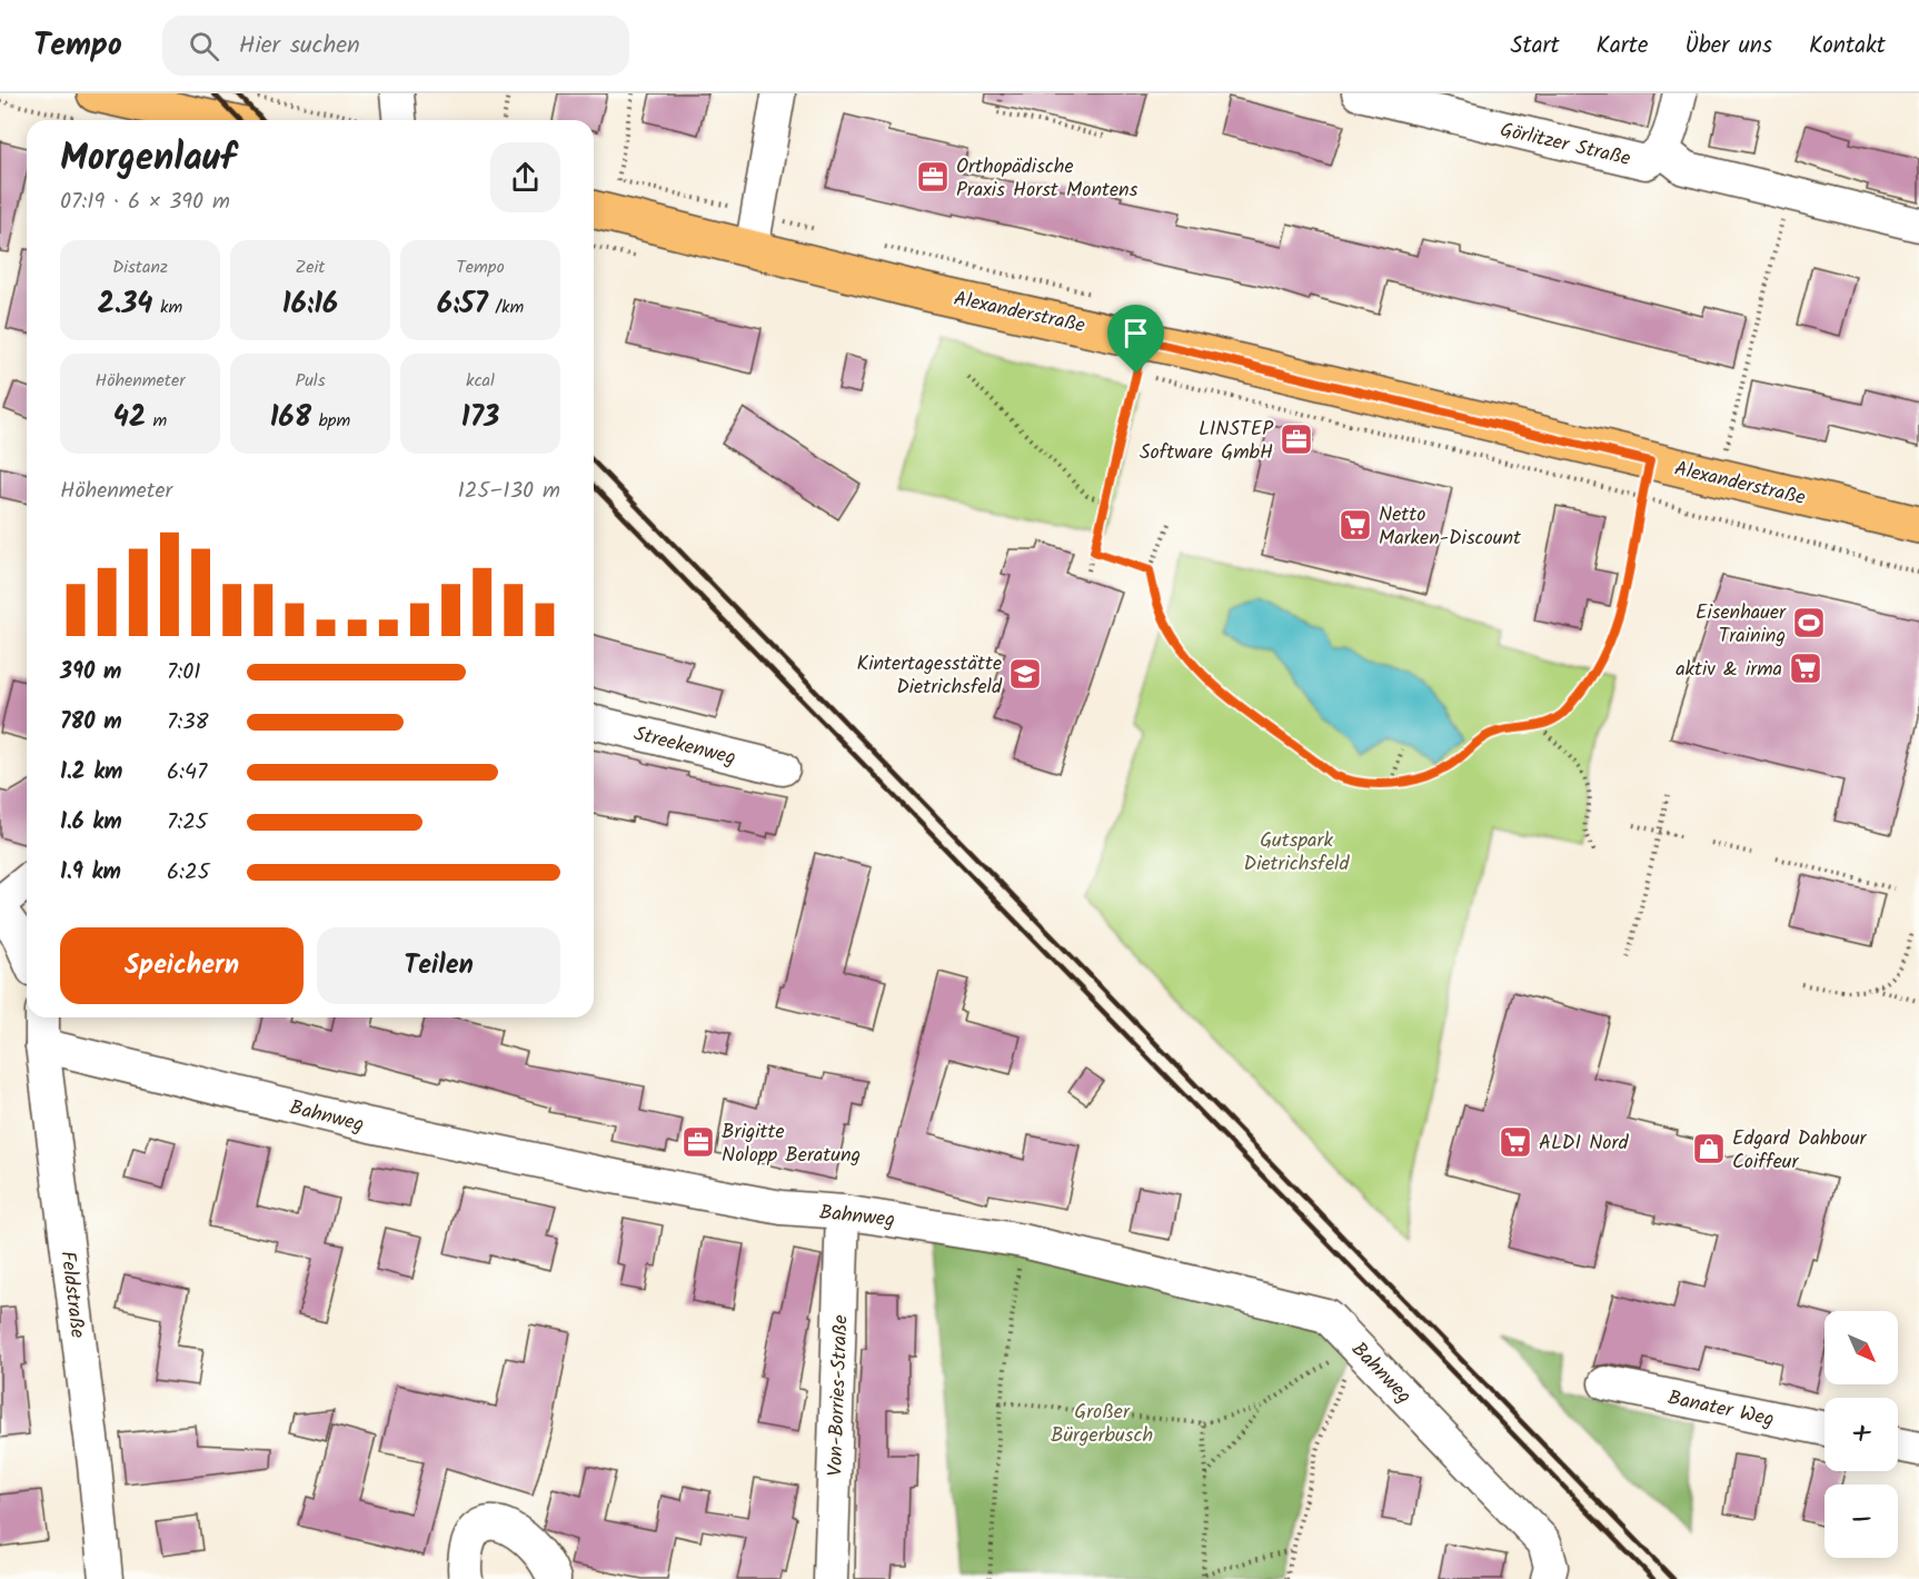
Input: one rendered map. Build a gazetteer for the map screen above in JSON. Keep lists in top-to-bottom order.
{
  "streets": {
    "main road": ["Alexanderstraße"],
    "street": [
      "Görlitzer Straße",
      "Streekenweg",
      "Bahnweg",
      "Feldstraße",
      "Von-Borries-Straße",
      "Banater Weg"
    ]
  },
  "crossings": [
    ["Bahnweg", "Feldstraße"],
    ["Bahnweg", "Von-Borries-Straße"]
  ],
  "parks": ["Gutspark Dietrichsfeld", "Großer Bürgerbusch"],
  "places": {
    "office": ["Orthopädische Praxis Horst Montens", "LINSTEP Software GmbH", "Brigitte Nolopp Beratung"],
    "supermarket": ["Netto Marken-Discount", "aktiv & irma", "ALDI Nord"],
    "sports": ["Eisenhauer Training"],
    "school or university": ["Kintertagesstätte Dietrichsfeld"],
    "shop": ["Edgard Dahbour Coiffeur"]
  },
  "north": "bottom right",
  "page": {
    "header": "Tempo",
    "search": "Hier suchen",
    "nav": [
      "Start",
      "Karte",
      "Über uns",
      "Kontakt"
    ],
    "heading": ["Morgenlauf", "07:19 · 6 × 390 m"],
    "stats": [
      ["Distanz", "2.34 km"],
      ["Zeit", "16:16"],
      ["Tempo", "6:57 /km"],
      ["Höhenmeter", "42 m"],
      ["Puls", "168 bpm"],
      ["kcal", "173"]
    ],
    "chart": ["Höhenmeter", "125–130 m"],
    "list": [
      {
        "name": "390 m",
        "note": "7:01"
      },
      {
        "name": "780 m",
        "note": "7:38"
      },
      {
        "name": "1.2 km",
        "note": "6:47"
      },
      {
        "name": "1.6 km",
        "note": "7:25"
      },
      {
        "name": "1.9 km",
        "note": "6:25"
      }
    ],
    "buttons": ["Speichern", "Teilen"],
    "map_buttons": ["+", "−"]
  }
}
